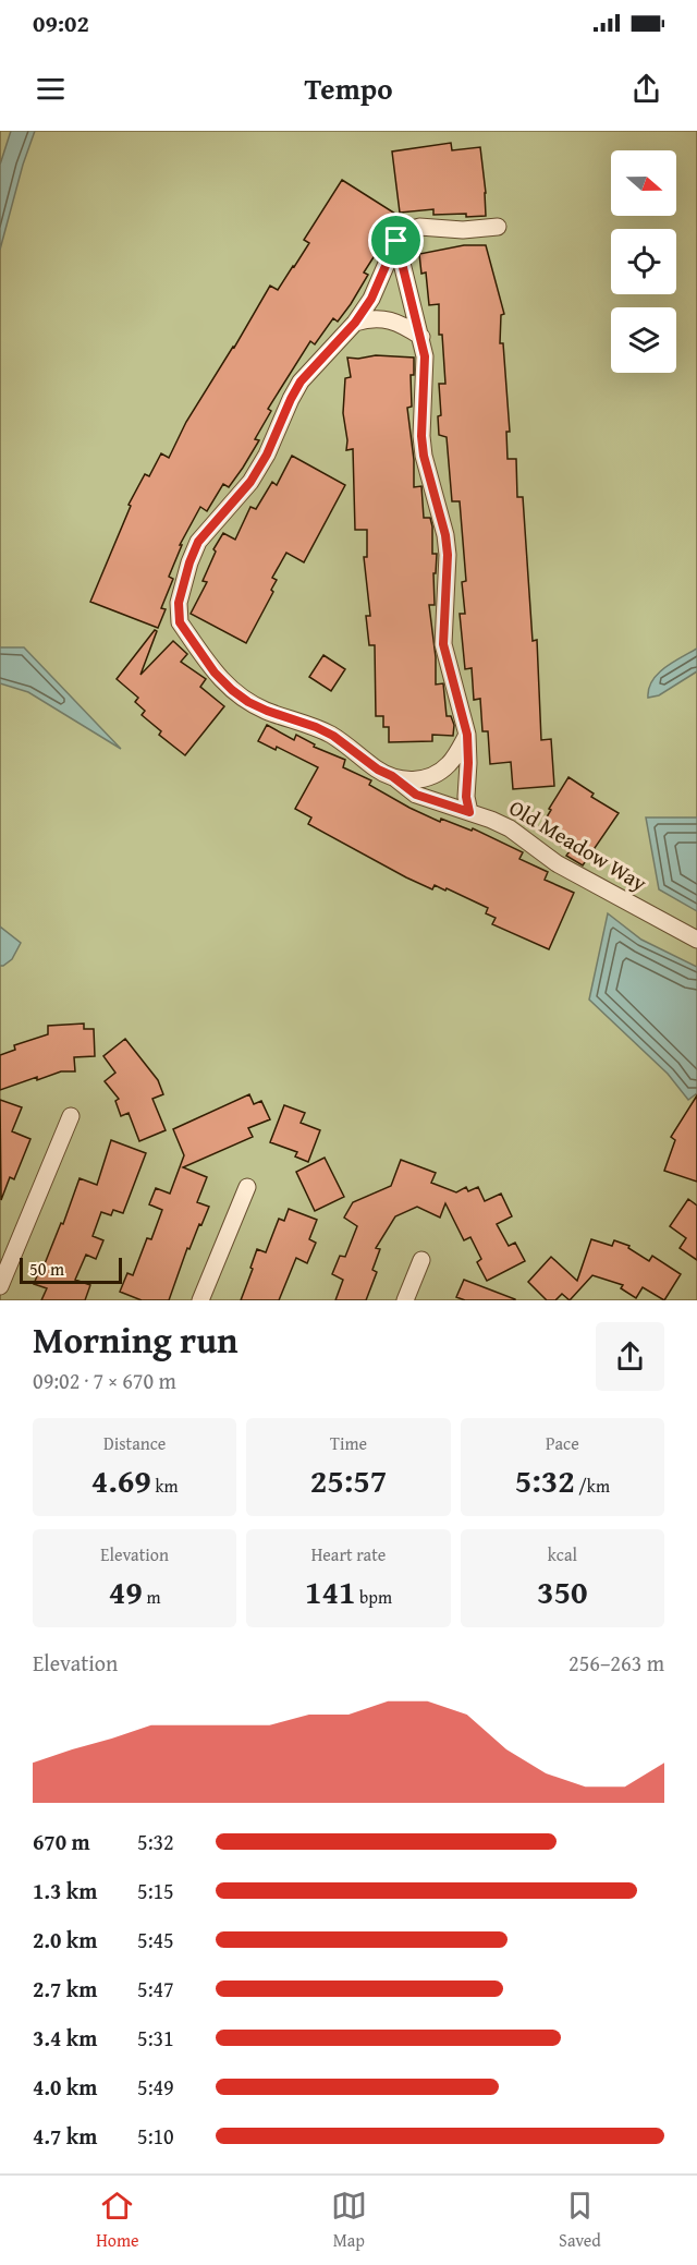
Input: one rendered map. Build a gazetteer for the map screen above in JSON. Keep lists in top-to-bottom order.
{
  "streets": {
    "street": ["Old Meadow Way"]
  },
  "scale_bar": "50 m",
  "north": "right",
  "page": {
    "status": "09:02",
    "header": "Tempo",
    "scale": "50 m",
    "heading": ["Morning run", "09:02 · 7 × 670 m"],
    "stats": [
      ["Distance", "4.69 km"],
      ["Time", "25:57"],
      ["Pace", "5:32 /km"],
      ["Elevation", "49 m"],
      ["Heart rate", "141 bpm"],
      ["kcal", "350"]
    ],
    "chart": ["Elevation", "256–263 m"],
    "list": [
      {
        "name": "670 m",
        "note": "5:32"
      },
      {
        "name": "1.3 km",
        "note": "5:15"
      },
      {
        "name": "2.0 km",
        "note": "5:45"
      },
      {
        "name": "2.7 km",
        "note": "5:47"
      },
      {
        "name": "3.4 km",
        "note": "5:31"
      },
      {
        "name": "4.0 km",
        "note": "5:49"
      },
      {
        "name": "4.7 km",
        "note": "5:10"
      }
    ],
    "tabs": ["Home", "Map", "Saved"]
  }
}
